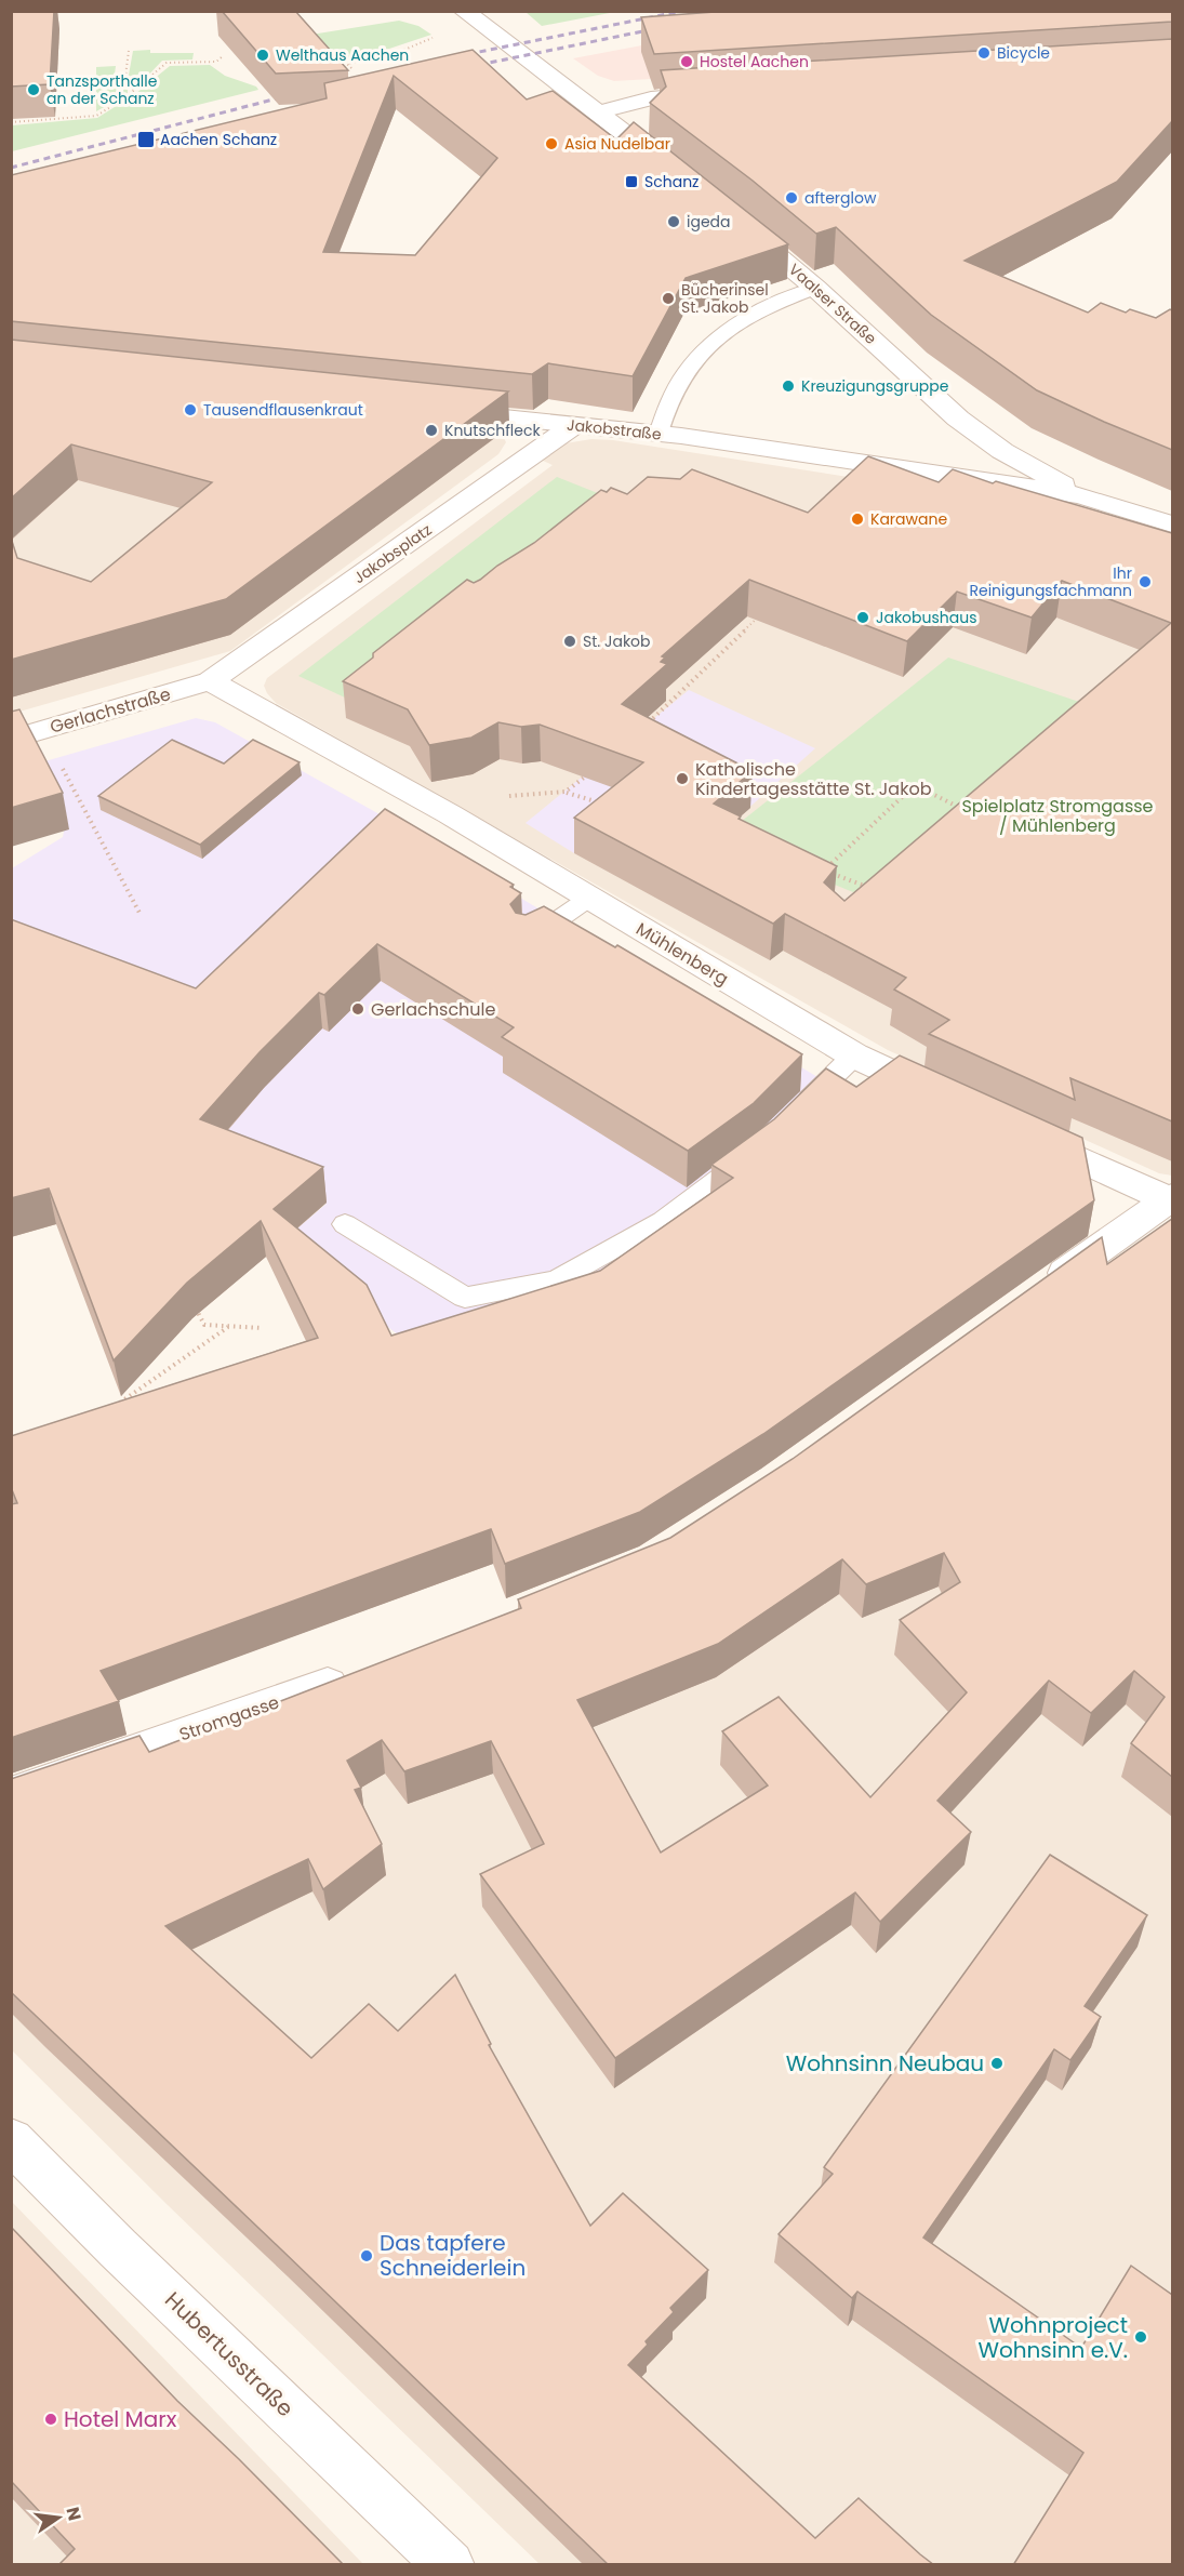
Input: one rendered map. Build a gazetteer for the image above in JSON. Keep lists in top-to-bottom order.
{
  "streets": {
    "street": [
      "Vaalser Straße",
      "Jakobstraße",
      "Jakobsplatz",
      "Gerlachstraße",
      "Mühlenberg",
      "Stromgasse",
      "Hubertusstraße"
    ]
  },
  "crossings": [
    ["Vaalser Straße", "Jakobstraße"],
    ["Jakobstraße", "Jakobsplatz"],
    ["Jakobsplatz", "Gerlachstraße"],
    ["Jakobsplatz", "Mühlenberg"],
    ["Gerlachstraße", "Mühlenberg"]
  ],
  "parks": ["Spielplatz Stromgasse / Mühlenberg"],
  "places": {
    "other": [
      "Bicycle",
      "Welthaus Aachen",
      "Hostel Aachen",
      "Tanzsporthalle an der Schanz",
      "Asia Nudelbar",
      "afterglow",
      "igeda",
      "Bücherinsel St. Jakob",
      "Kreuzigungsgruppe",
      "Tausendflausenkraut",
      "Knutschfleck",
      "Karawane",
      "Ihr Reinigungsfachmann",
      "Jakobushaus",
      "St. Jakob",
      "Katholische Kindertagesstätte St. Jakob",
      "Gerlachschule",
      "Wohnsinn Neubau",
      "Das tapfere Schneiderlein",
      "Wohnproject Wohnsinn e.V.",
      "Hotel Marx"
    ],
    "transit": ["Aachen Schanz", "Schanz"]
  },
  "north": "right"
}
